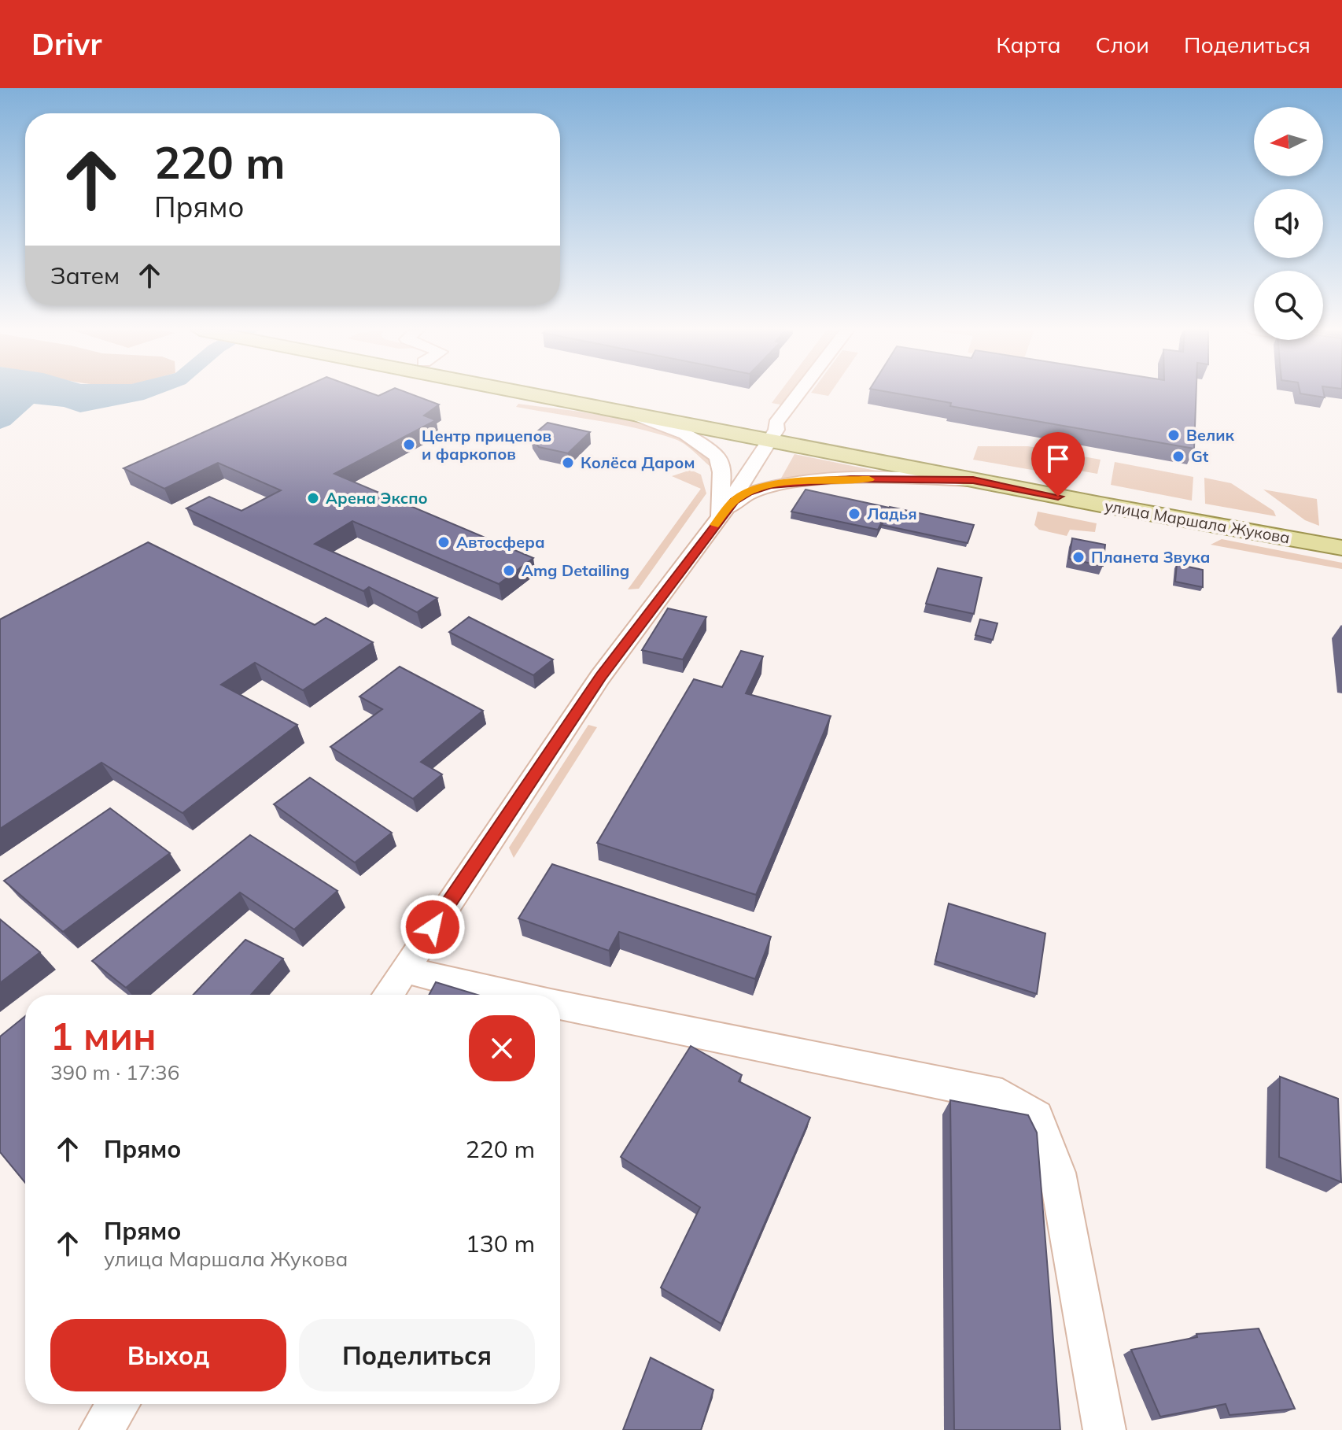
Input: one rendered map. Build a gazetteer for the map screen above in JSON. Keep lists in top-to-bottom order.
{
  "streets": {
    "main road": ["улица Маршала Жукова"]
  },
  "places": [
    "Велик",
    "Центр прицепов и фаркопов",
    "Gt",
    "Колёса Даром",
    "Арена Экспо",
    "Ладья",
    "Автосфера",
    "Планета Звука",
    "Amg Detailing"
  ],
  "north": "left",
  "page": {
    "header": "Drivr",
    "nav": ["Карта", "Слои", "Поделиться"],
    "turn": ["220 m", "Прямо"],
    "then": "Затем",
    "heading": ["1 мин", "390 m · 17:36"],
    "list": [
      {
        "name": "Прямо",
        "value": "220 m"
      },
      {
        "name": "Прямо",
        "note": "улица Маршала Жукова",
        "value": "130 m"
      }
    ],
    "buttons": ["Выход", "Поделиться"]
  }
}
